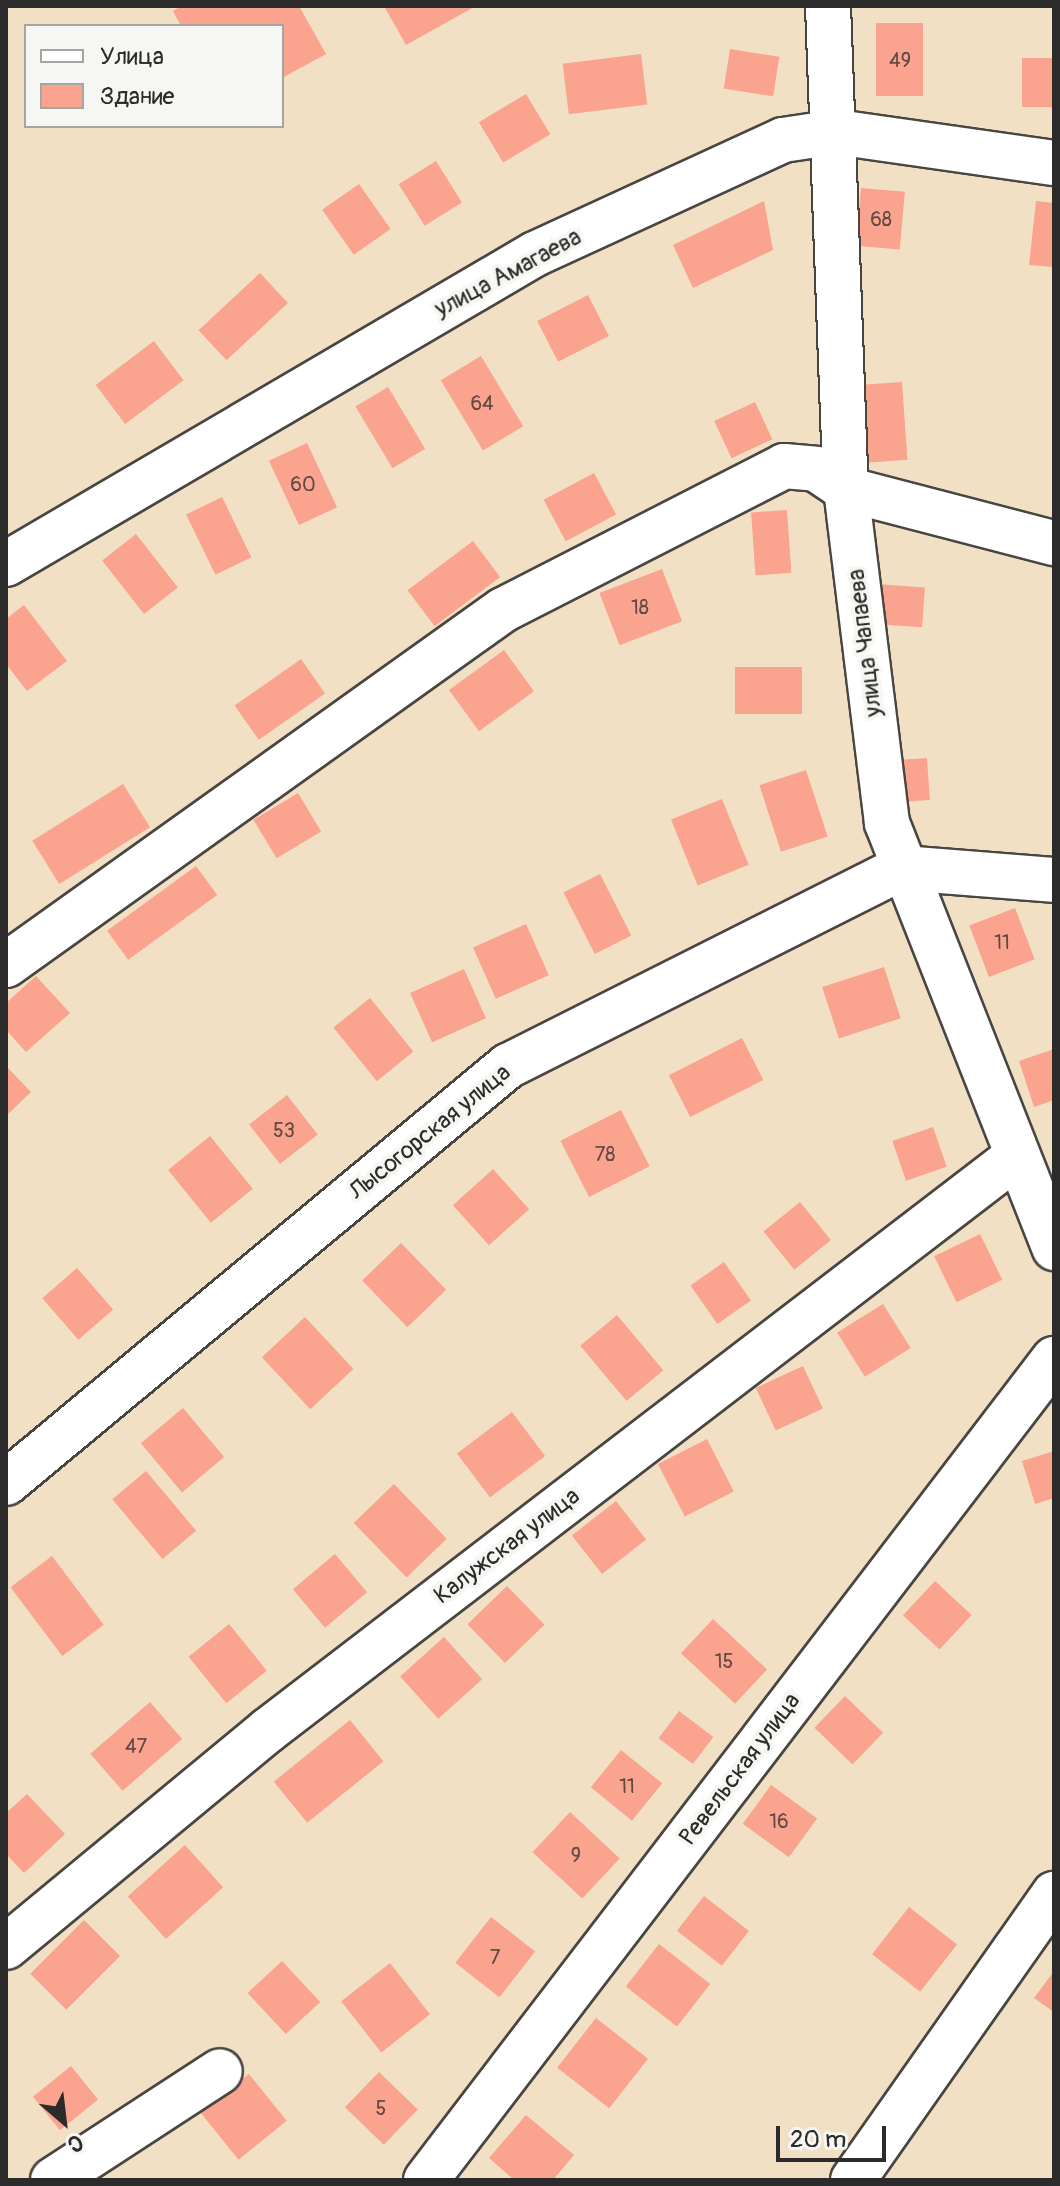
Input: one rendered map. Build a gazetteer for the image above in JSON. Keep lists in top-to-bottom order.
{
  "streets": {
    "street": [
      "улица Амагаева",
      "улица Чапаева",
      "Лысогорская улица",
      "Калужская улица",
      "Ревельская улица"
    ]
  },
  "crossings": [
    ["улица Амагаева", "улица Чапаева"],
    ["улица Чапаева", "Лысогорская улица"],
    ["улица Чапаева", "Калужская улица"]
  ],
  "house_numbers": [
    "49",
    "68",
    "64",
    "60",
    "18",
    "11",
    "53",
    "78",
    "15",
    "47",
    "11",
    "16",
    "9",
    "7",
    "5"
  ],
  "legend": ["Улица", "Здание"],
  "scale_bar": "20 m",
  "north": "bottom right"
}
